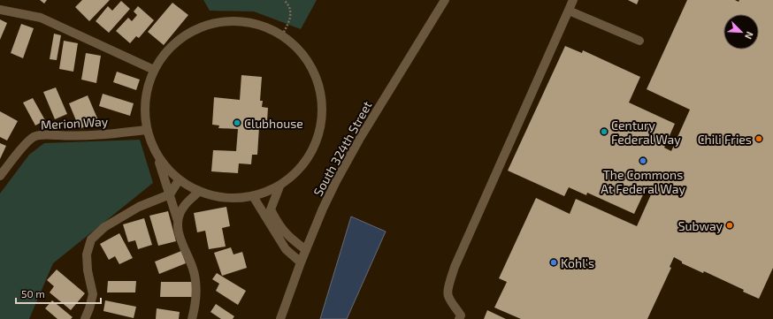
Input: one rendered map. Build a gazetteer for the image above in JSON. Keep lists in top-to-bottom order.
{
  "streets": {
    "street": ["Merion Way", "South 324th Street"]
  },
  "places": [
    "Clubhouse",
    "Century Federal Way",
    "Chili Fries",
    "The Commons At Federal Way",
    "Subway",
    "Kohl's"
  ],
  "scale_bar": "50 m",
  "north": "bottom right"
}
